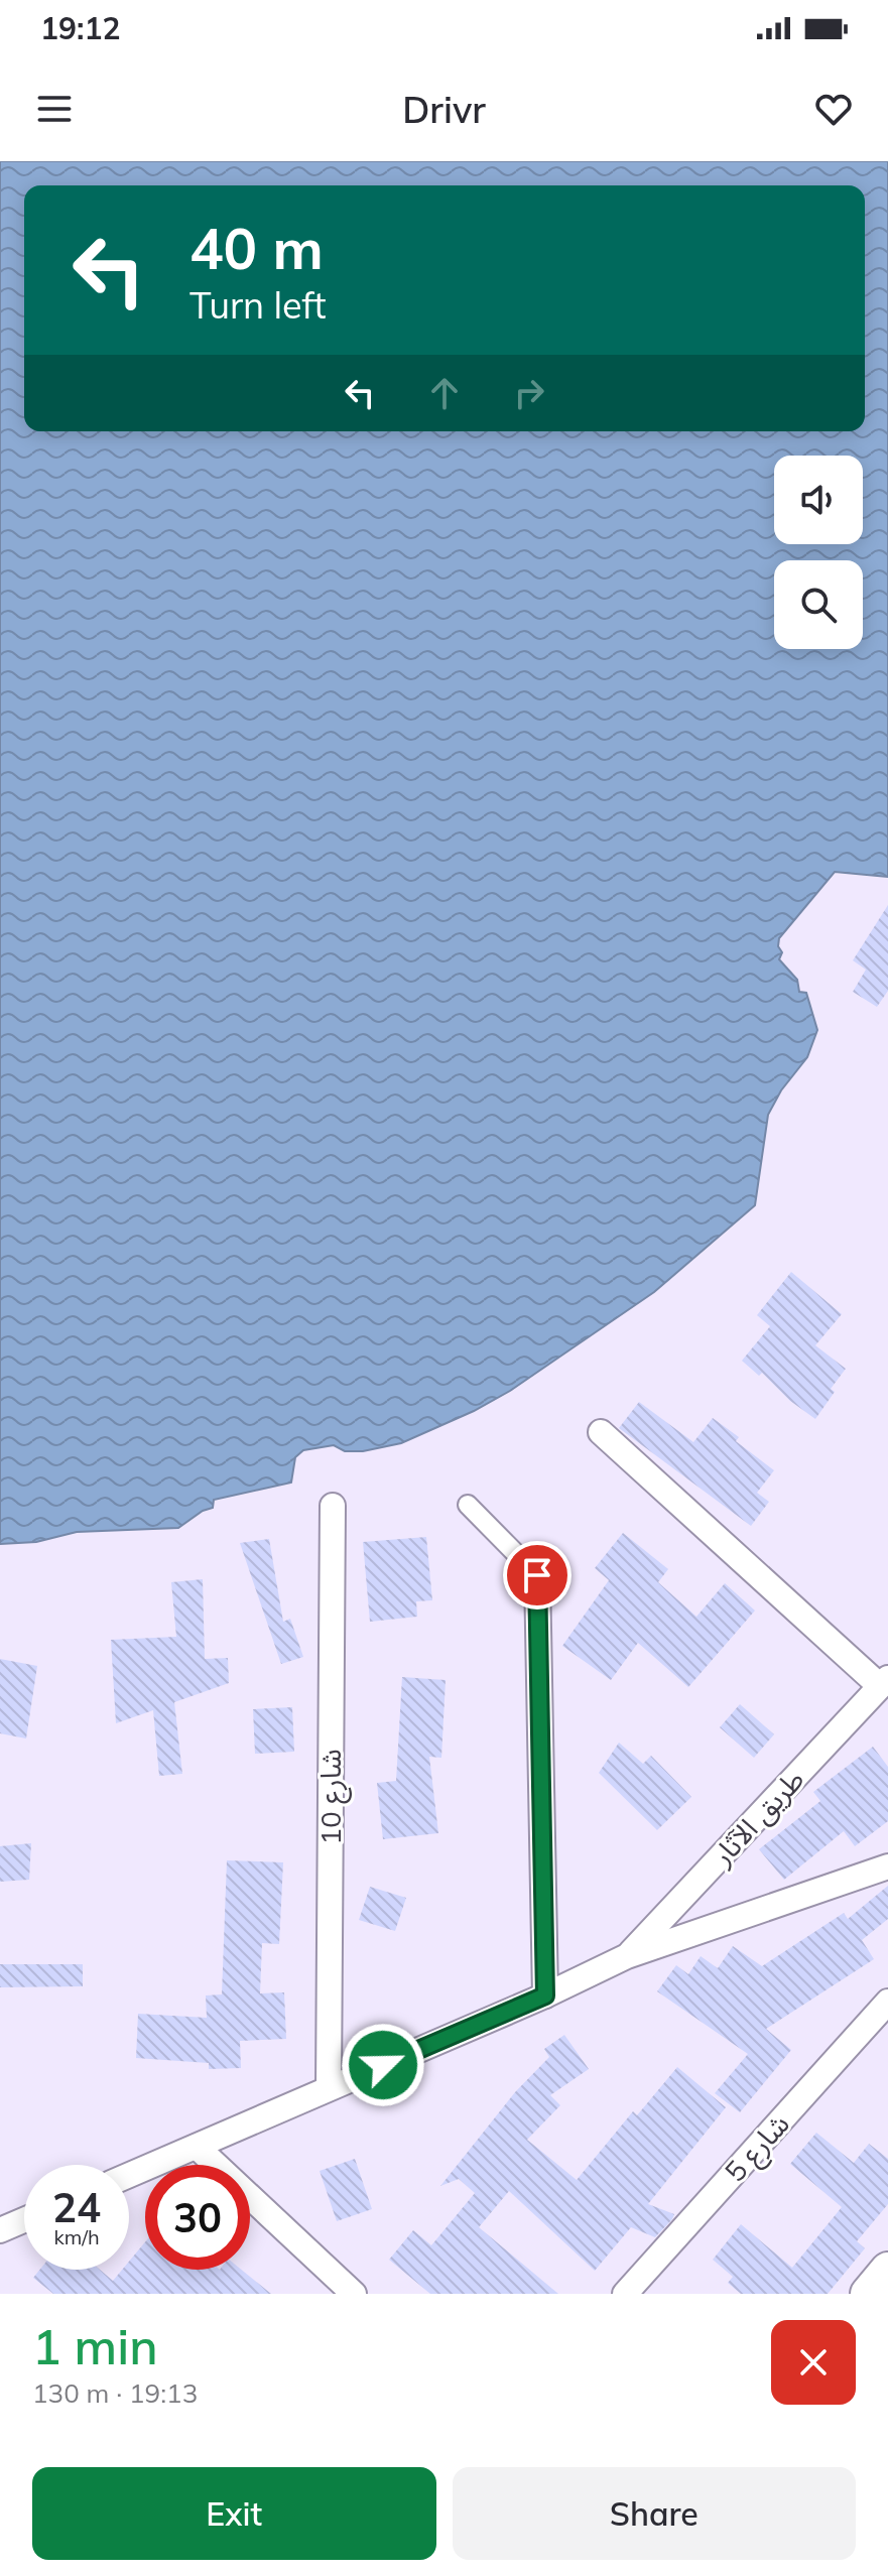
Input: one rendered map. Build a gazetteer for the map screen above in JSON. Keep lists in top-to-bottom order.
{
  "streets": {
    "street": ["شارع 10", "طريق الآثار", "شارع 5"]
  },
  "page": {
    "status": "19:12",
    "header": "Drivr",
    "turn": ["40 m", "Turn left"],
    "speed": "24 km/h",
    "limit": "30",
    "heading": ["1 min", "130 m · 19:13"],
    "buttons": ["Exit", "Share"]
  }
}
